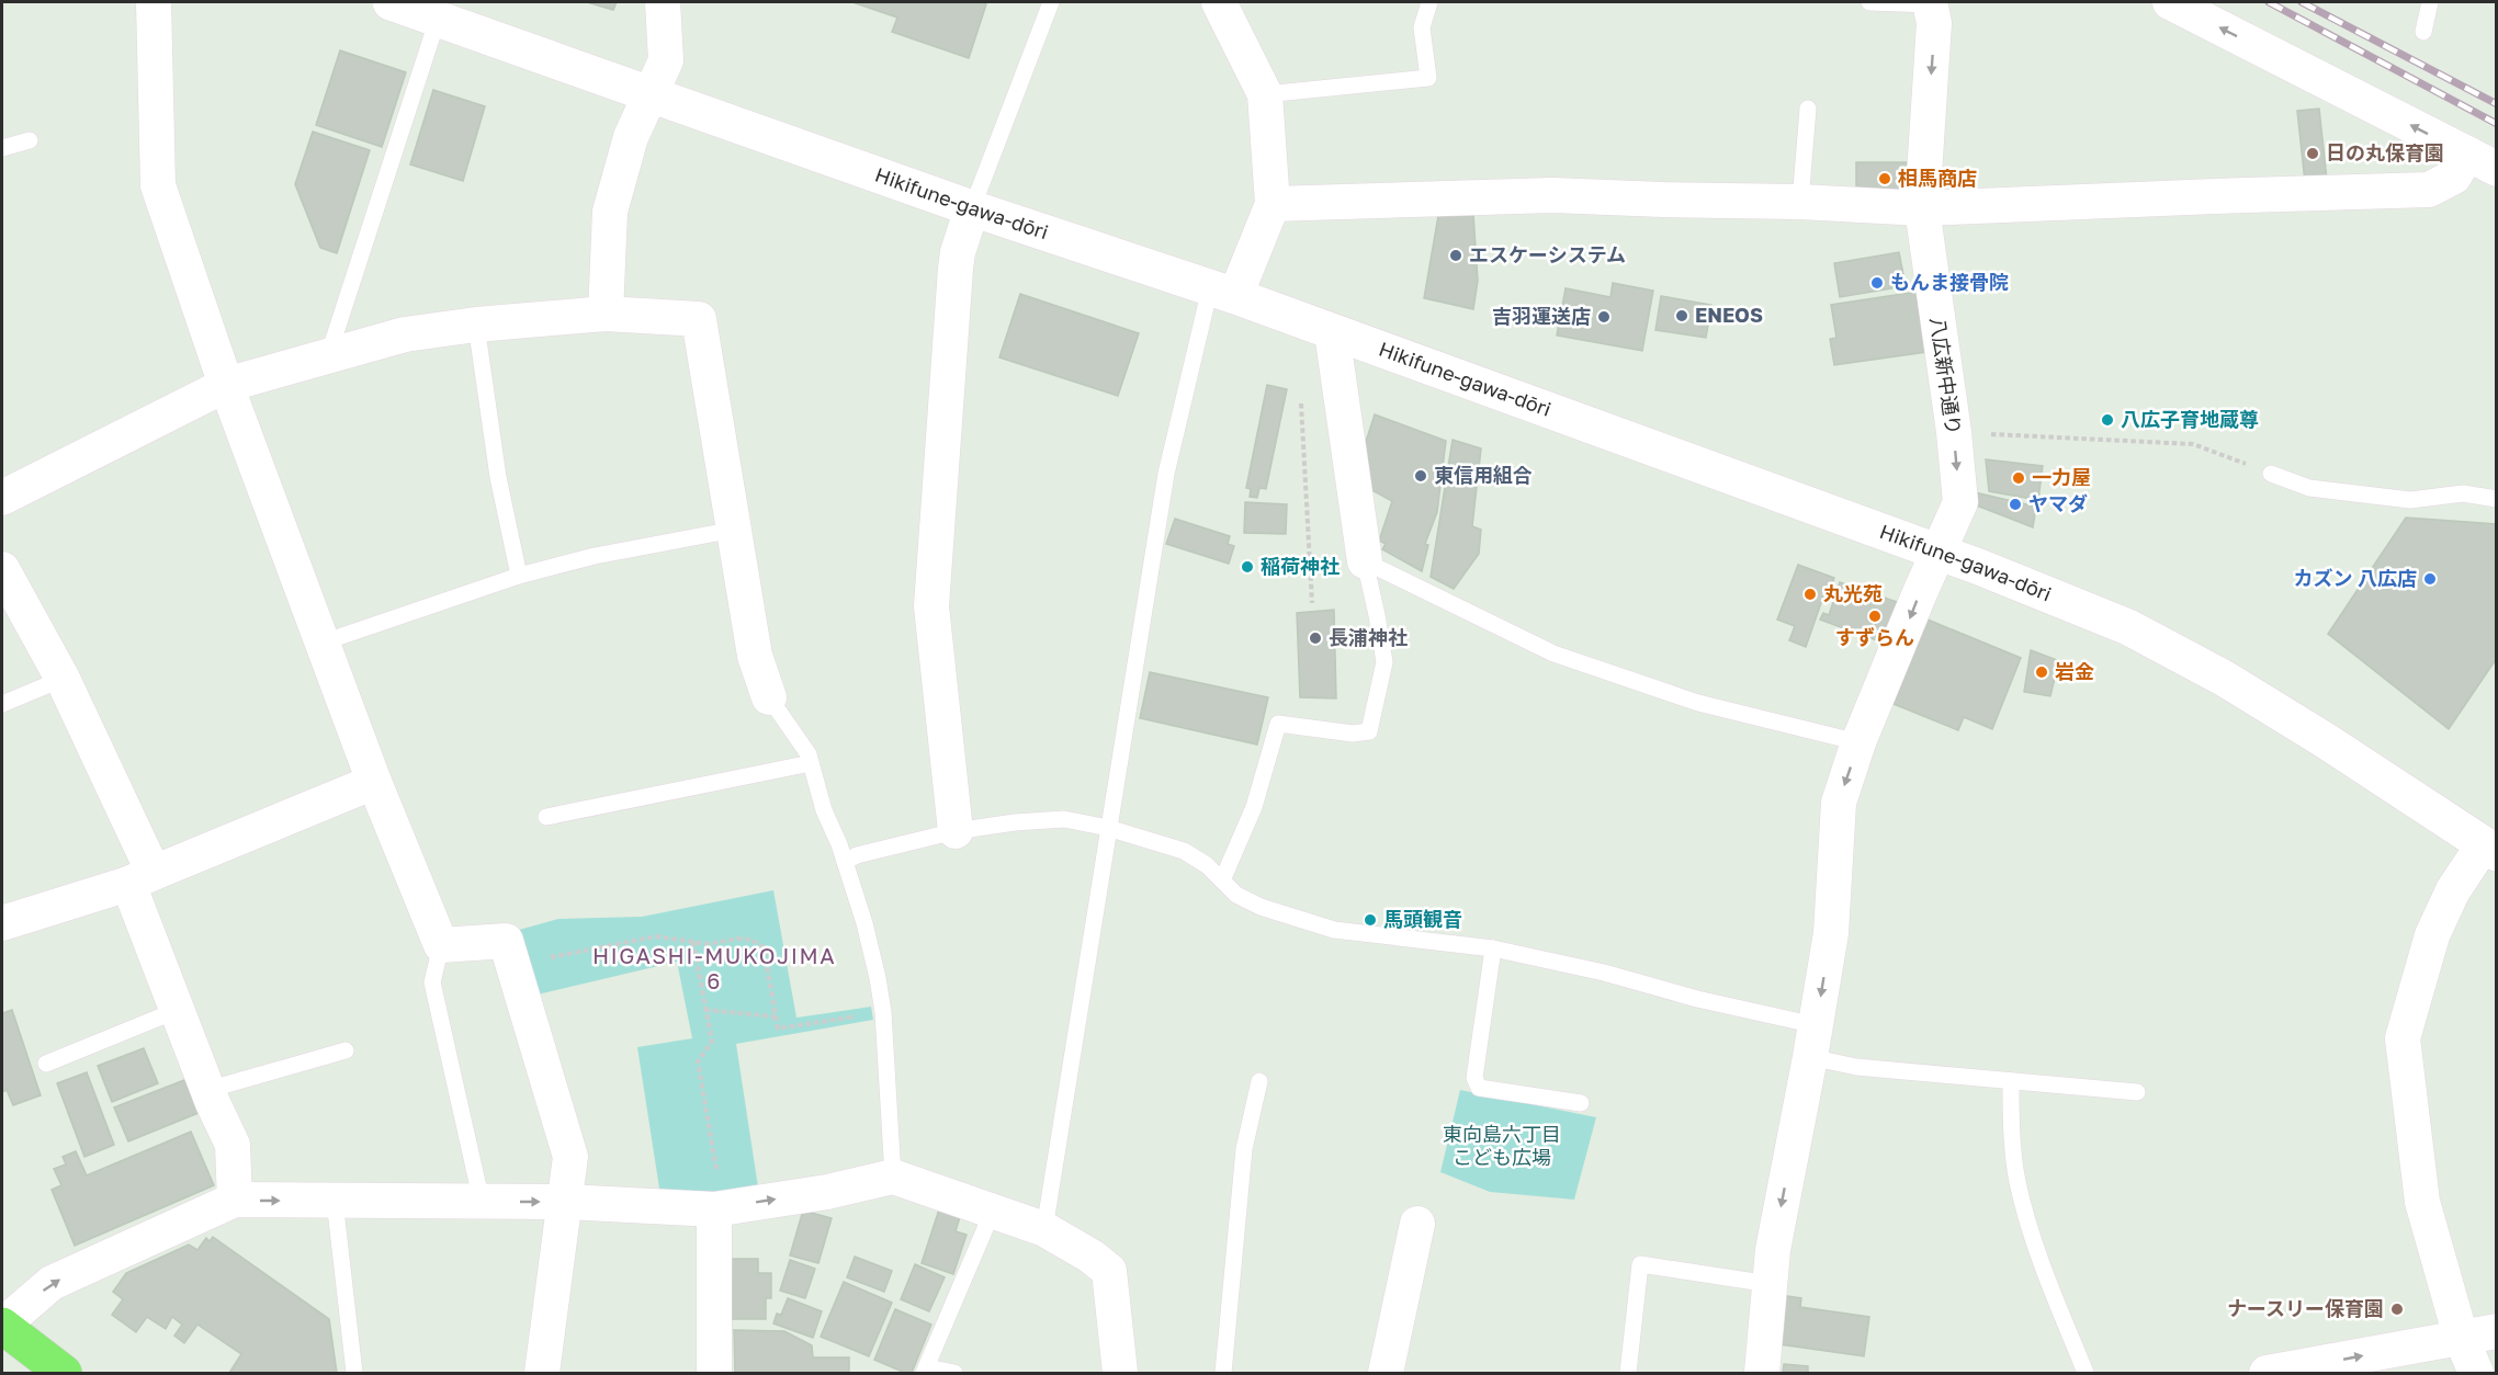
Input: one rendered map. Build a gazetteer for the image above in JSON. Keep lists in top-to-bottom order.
{
  "streets": {
    "street": ["Hikifune-gawa-dōri", "八広新中通り"]
  },
  "crossings": [
    ["Hikifune-gawa-dōri", "八広新中通り"]
  ],
  "one_way": ["八広新中通り"],
  "districts": ["HIGASHI-MUKOJIMA 6"],
  "parks": ["東向島六丁目 こども広場"],
  "places": [
    "日の丸保育園",
    "相馬商店",
    "エスケーシステム",
    "もんま接骨院",
    "ENEOS",
    "吉羽運送店",
    "八広子育地蔵尊",
    "東信用組合",
    "一力屋",
    "ヤマダ",
    "稲荷神社",
    "カズン 八広店",
    "丸光苑",
    "すずらん",
    "長浦神社",
    "岩金",
    "馬頭観音",
    "ナースリー保育園"
  ]
}
